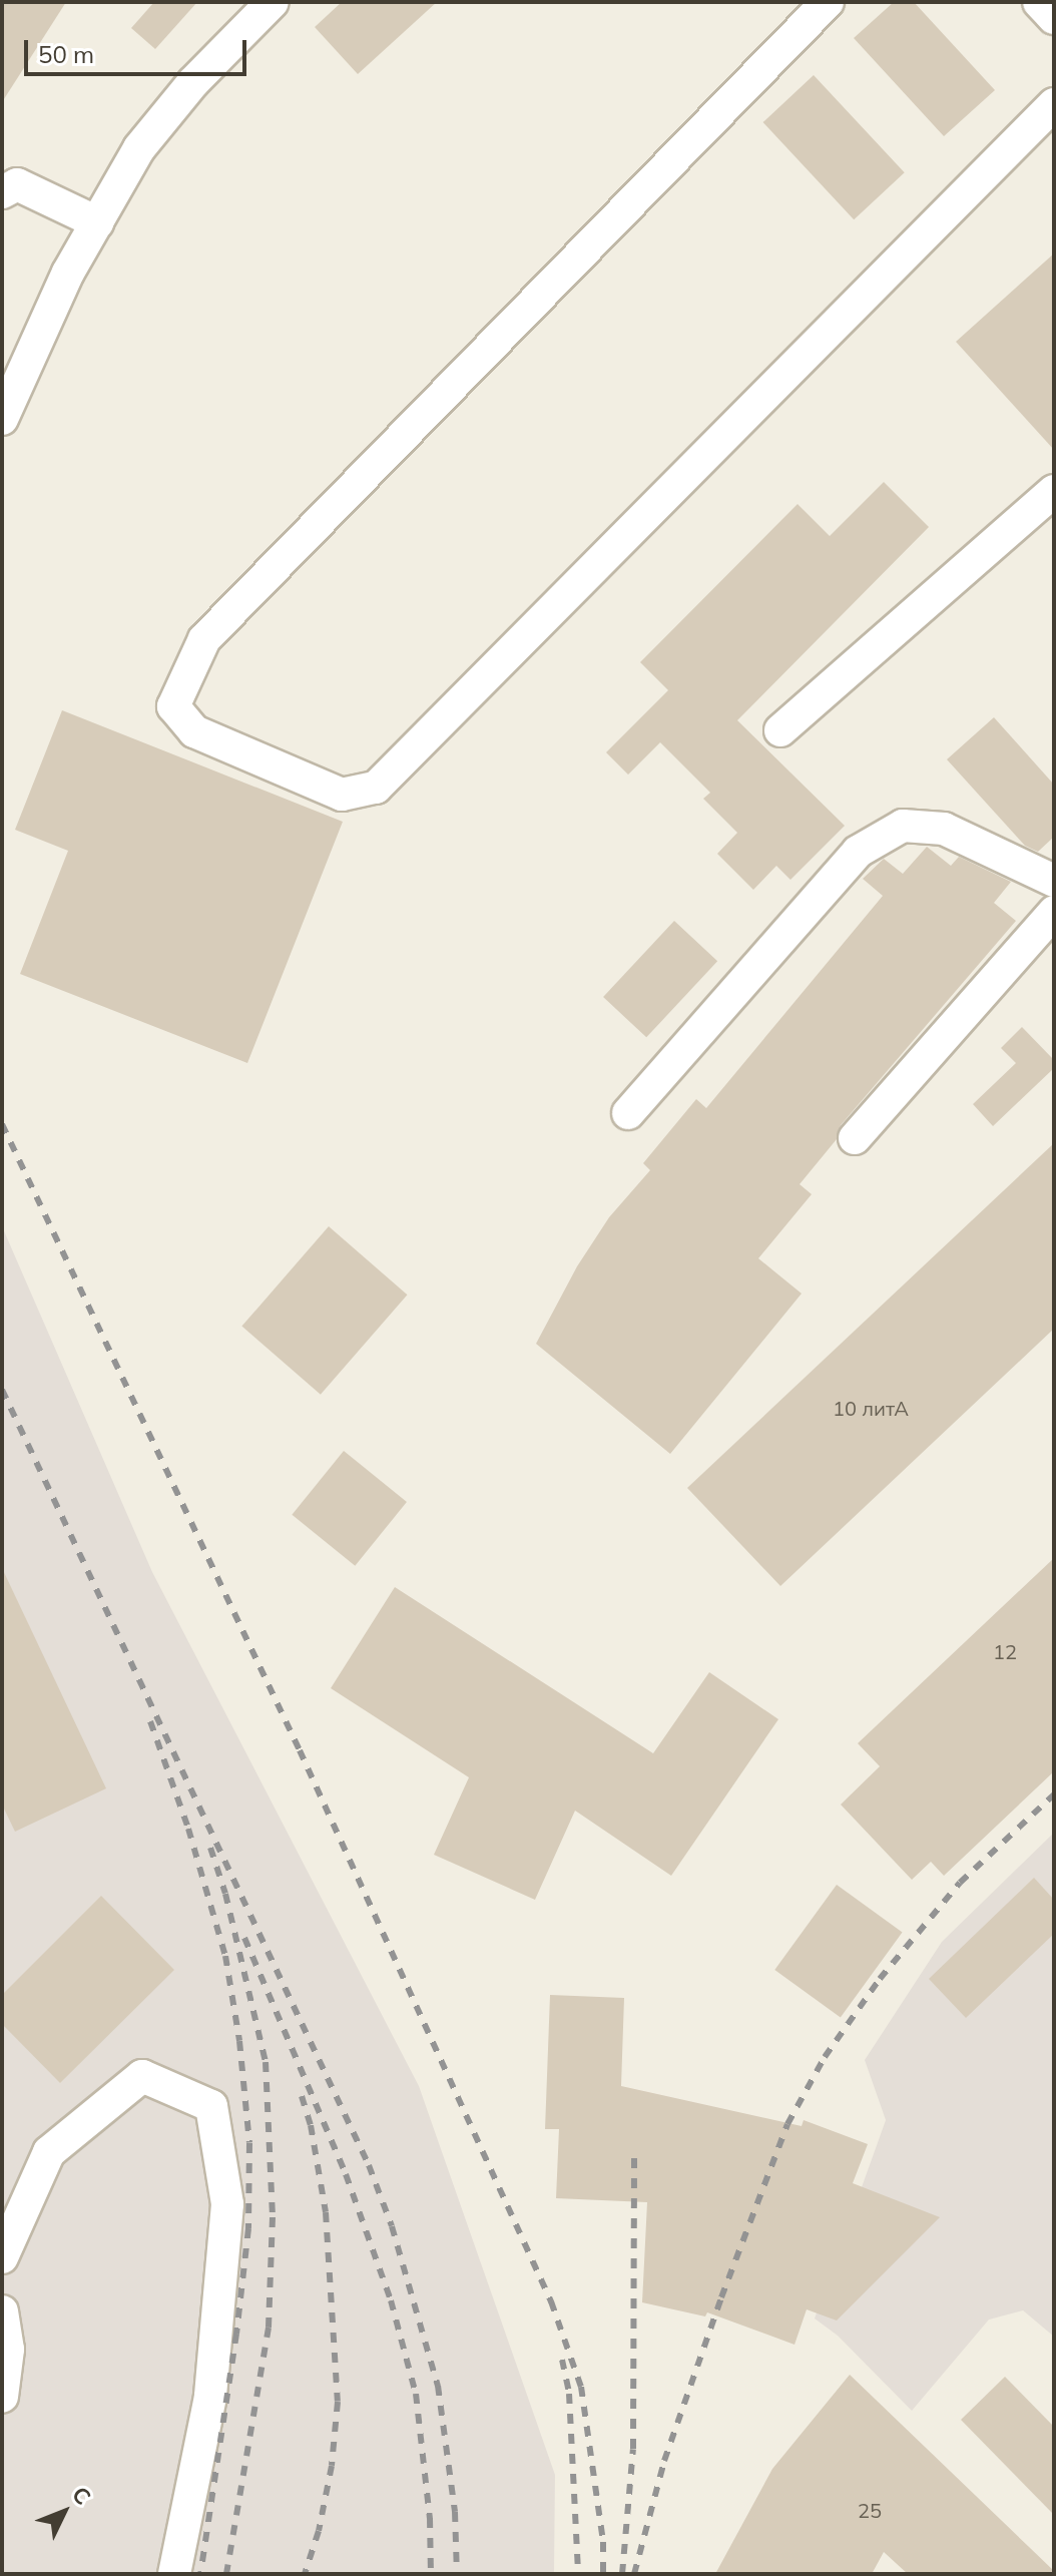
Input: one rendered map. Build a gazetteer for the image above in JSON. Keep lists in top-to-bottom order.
{
  "house_numbers": ["10 литА", "12", "25"],
  "scale_bar": "50 m",
  "north": "top right"
}
